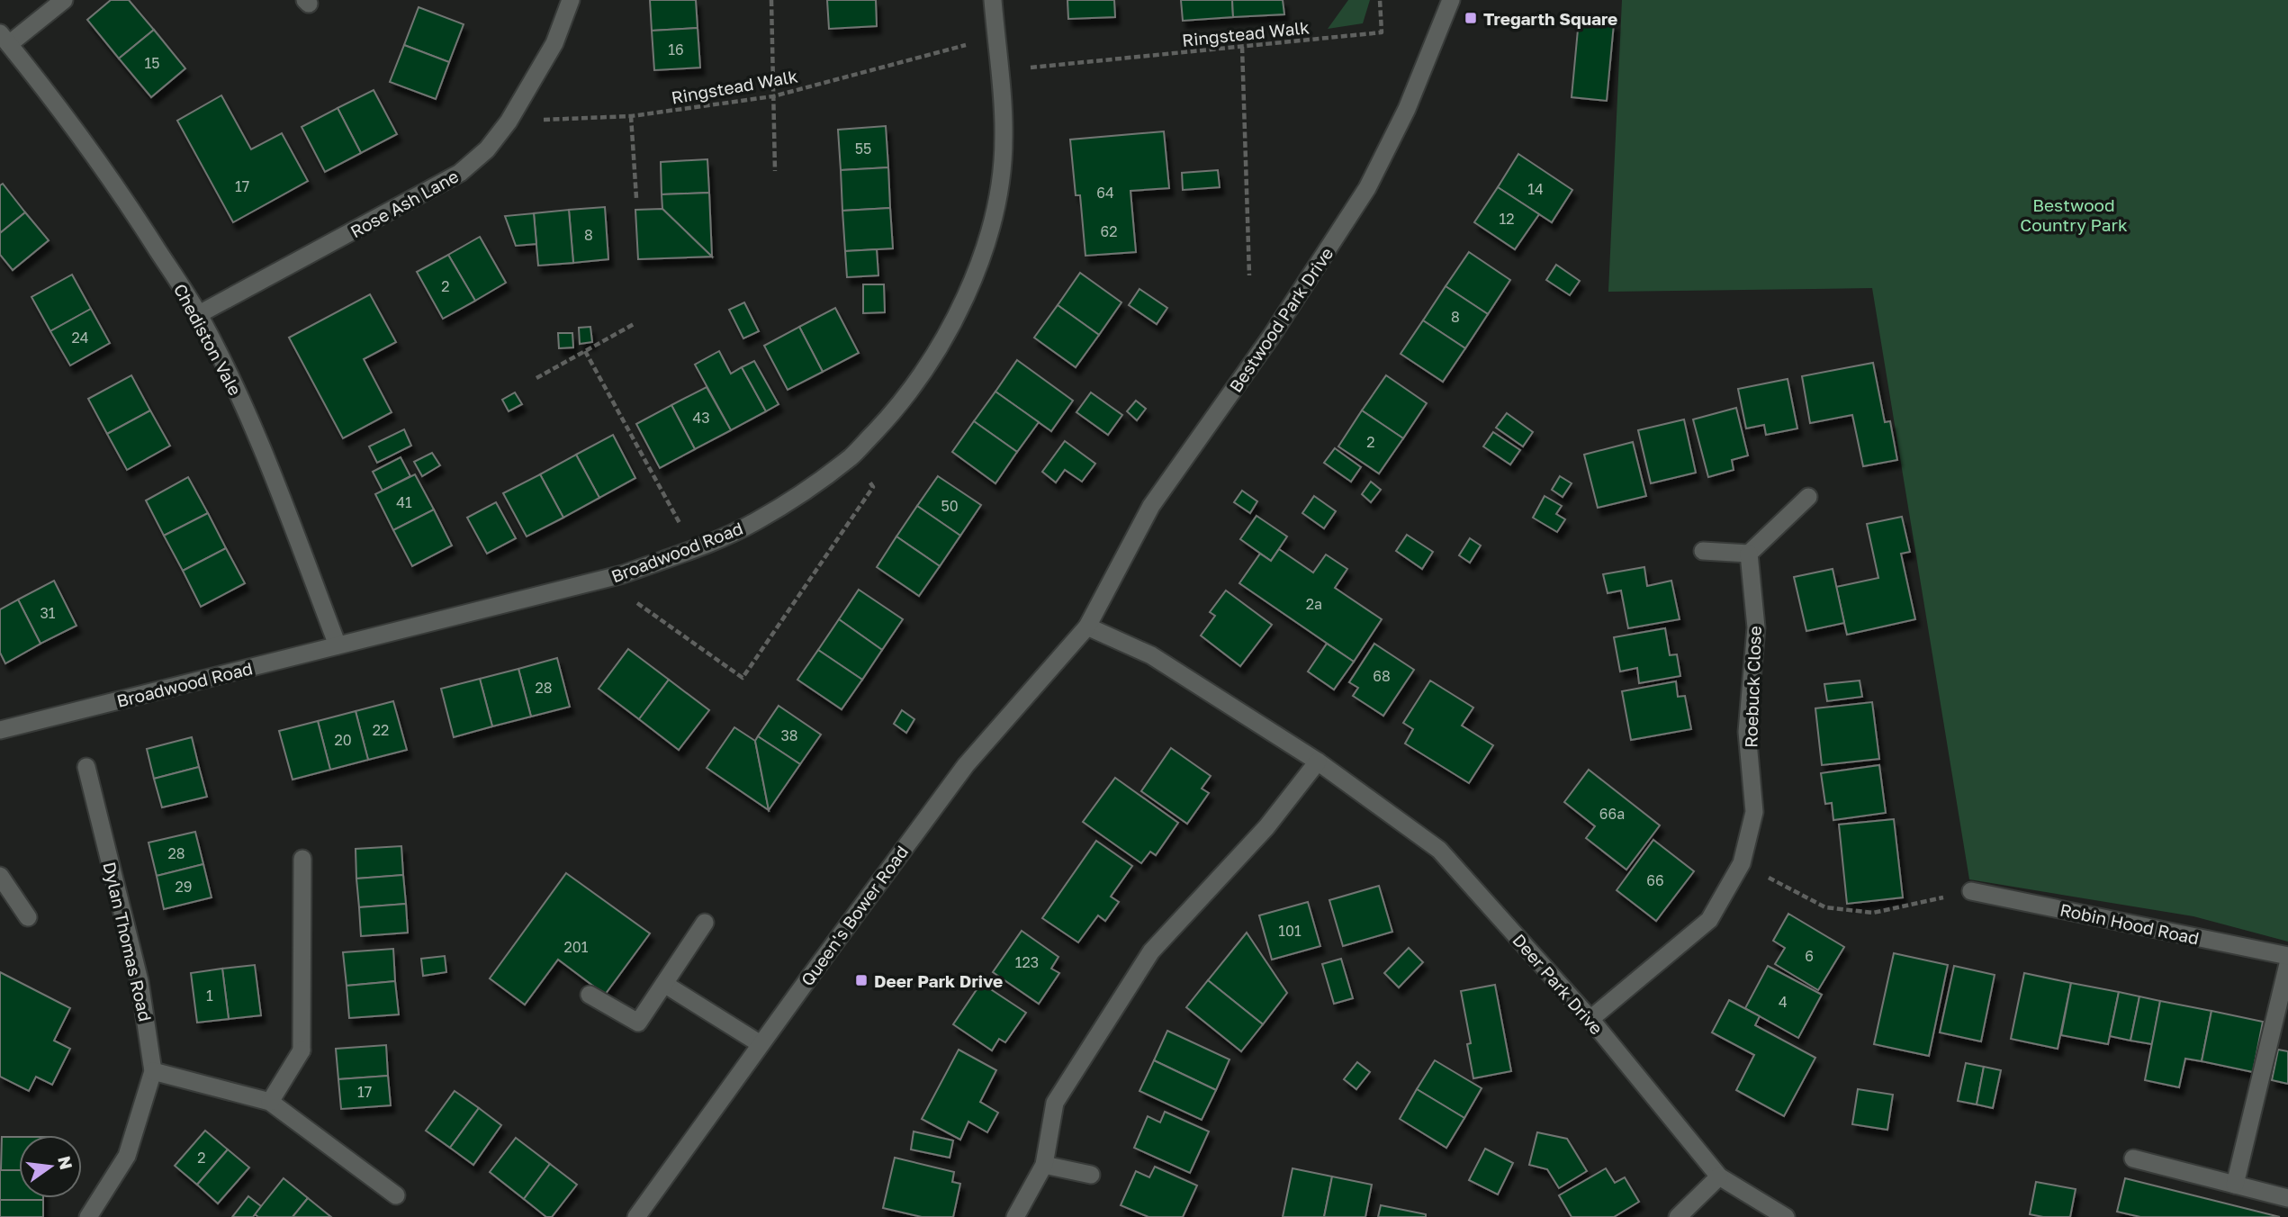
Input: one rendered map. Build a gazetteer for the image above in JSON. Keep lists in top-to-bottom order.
{
  "streets": {
    "street": [
      "Rose Ash Lane",
      "Bestwood Park Drive",
      "Chediston Vale",
      "Broadwood Road",
      "Roebuck Close",
      "Queen's Bower Road",
      "Robin Hood Road",
      "Dylan Thomas Road",
      "Deer Park Drive"
    ],
    "path": ["Ringstead Walk"]
  },
  "crossings": [
    ["Ringstead Walk", "Rose Ash Lane"],
    ["Ringstead Walk", "Broadwood Road"],
    ["Rose Ash Lane", "Chediston Vale"],
    ["Bestwood Park Drive", "Queen's Bower Road"],
    ["Bestwood Park Drive", "Deer Park Drive"],
    ["Chediston Vale", "Broadwood Road"],
    ["Roebuck Close", "Deer Park Drive"],
    ["Queen's Bower Road", "Deer Park Drive"]
  ],
  "parks": ["Bestwood Country Park"],
  "places": {
    "transit": ["Tregarth Square", "Deer Park Drive"]
  },
  "house_numbers": [
    "16",
    "15",
    "55",
    "17",
    "14",
    "64",
    "12",
    "62",
    "8",
    "2",
    "8",
    "24",
    "43",
    "2",
    "41",
    "50",
    "2a",
    "31",
    "68",
    "28",
    "22",
    "38",
    "20",
    "66a",
    "28",
    "66",
    "29",
    "101",
    "201",
    "6",
    "123",
    "1",
    "4",
    "17",
    "2"
  ],
  "north": "right"
}
